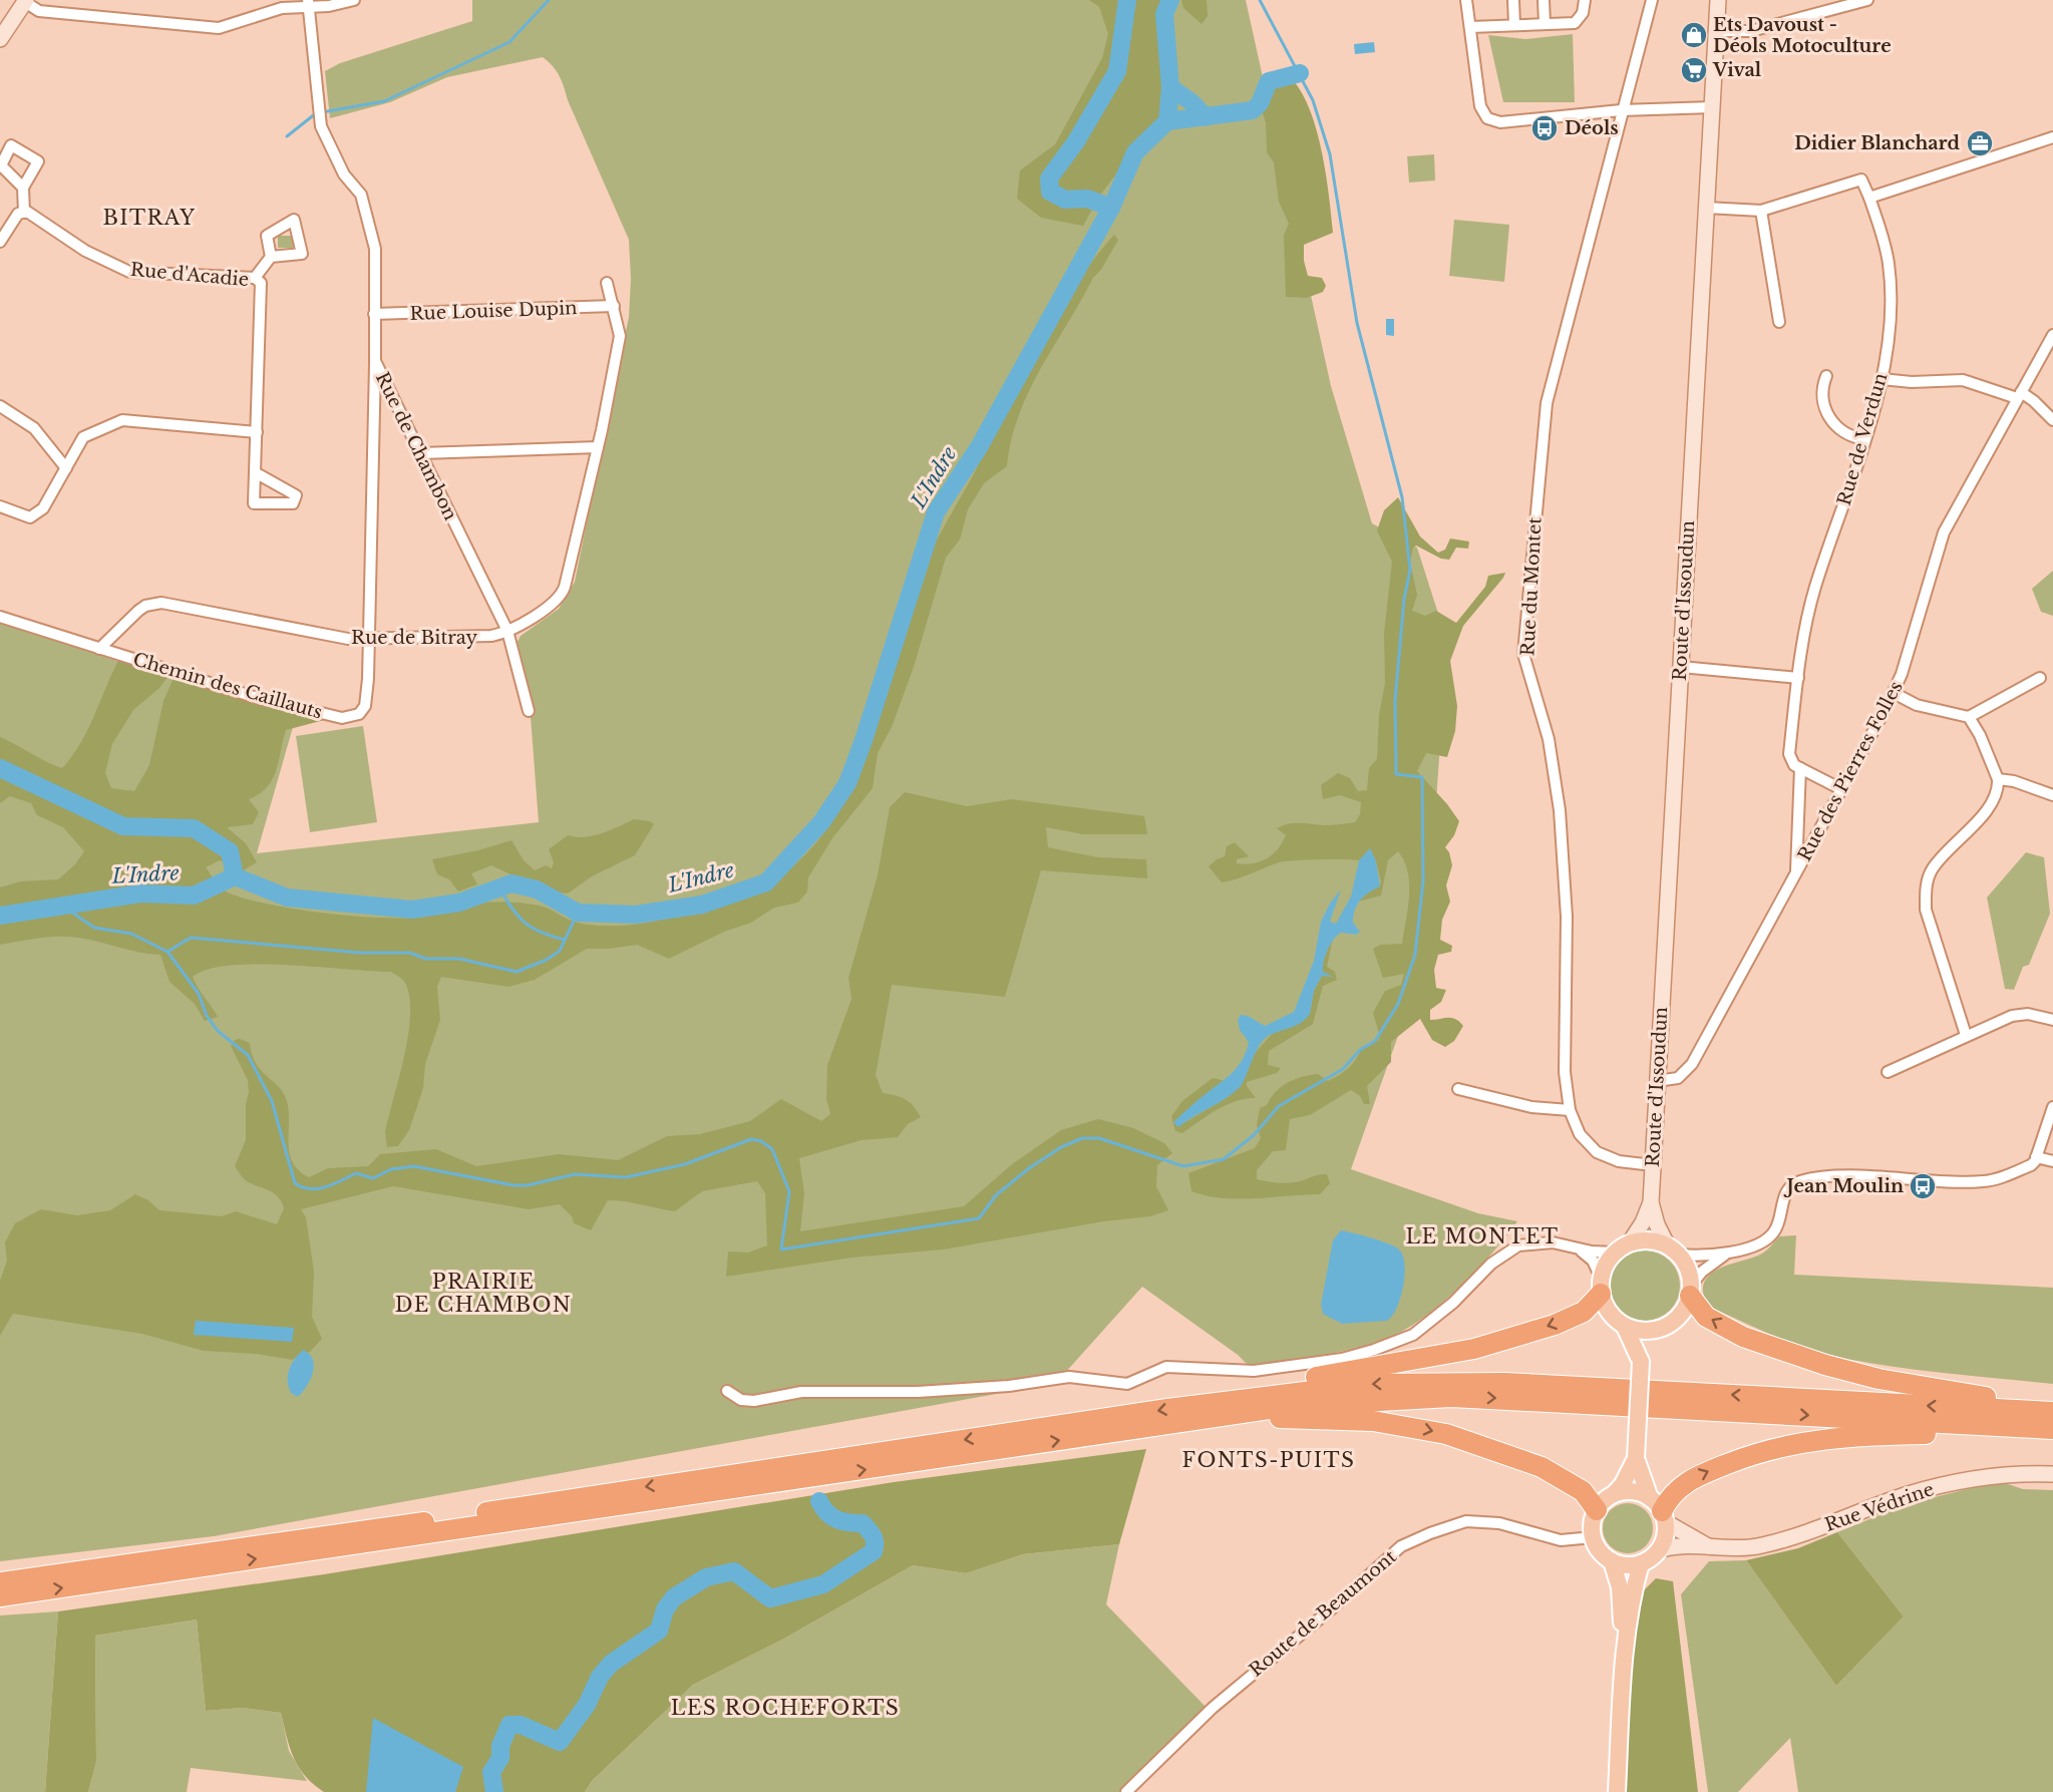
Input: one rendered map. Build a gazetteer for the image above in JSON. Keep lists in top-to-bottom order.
{
  "streets": {
    "main road": ["Route d'Issoudun", "Rue Védrine"],
    "street": [
      "Rue d'Acadie",
      "Rue Louise Dupin",
      "Rue de Verdun",
      "Rue de Chambon",
      "Rue du Montet",
      "Rue de Bitray",
      "Chemin des Caillauts",
      "Rue des Pierres Folles",
      "Route de Beaumont"
    ]
  },
  "crossings": [
    ["Rue Louise Dupin", "Rue de Chambon"],
    ["Rue Louise Dupin", "Rue de Bitray"],
    ["Rue de Verdun", "Rue des Pierres Folles"],
    ["Rue de Chambon", "Rue de Bitray"],
    ["Rue de Chambon", "Chemin des Caillauts"],
    ["Rue du Montet", "Route d'Issoudun"],
    ["Route d'Issoudun", "Rue des Pierres Folles"],
    ["Rue de Bitray", "Chemin des Caillauts"],
    ["Rue Védrine", "Route de Beaumont"]
  ],
  "districts": [
    "BITRAY",
    "LE MONTET",
    "PRAIRIE DE CHAMBON",
    "FONTS-PUITS",
    "LES ROCHEFORTS"
  ],
  "water": ["L'Indre"],
  "places": {
    "shop": ["Ets Davoust - Déols Motoculture"],
    "supermarket": ["Vival"],
    "bus stop": ["Déols", "Jean Moulin"],
    "office": ["Didier Blanchard"]
  }
}
